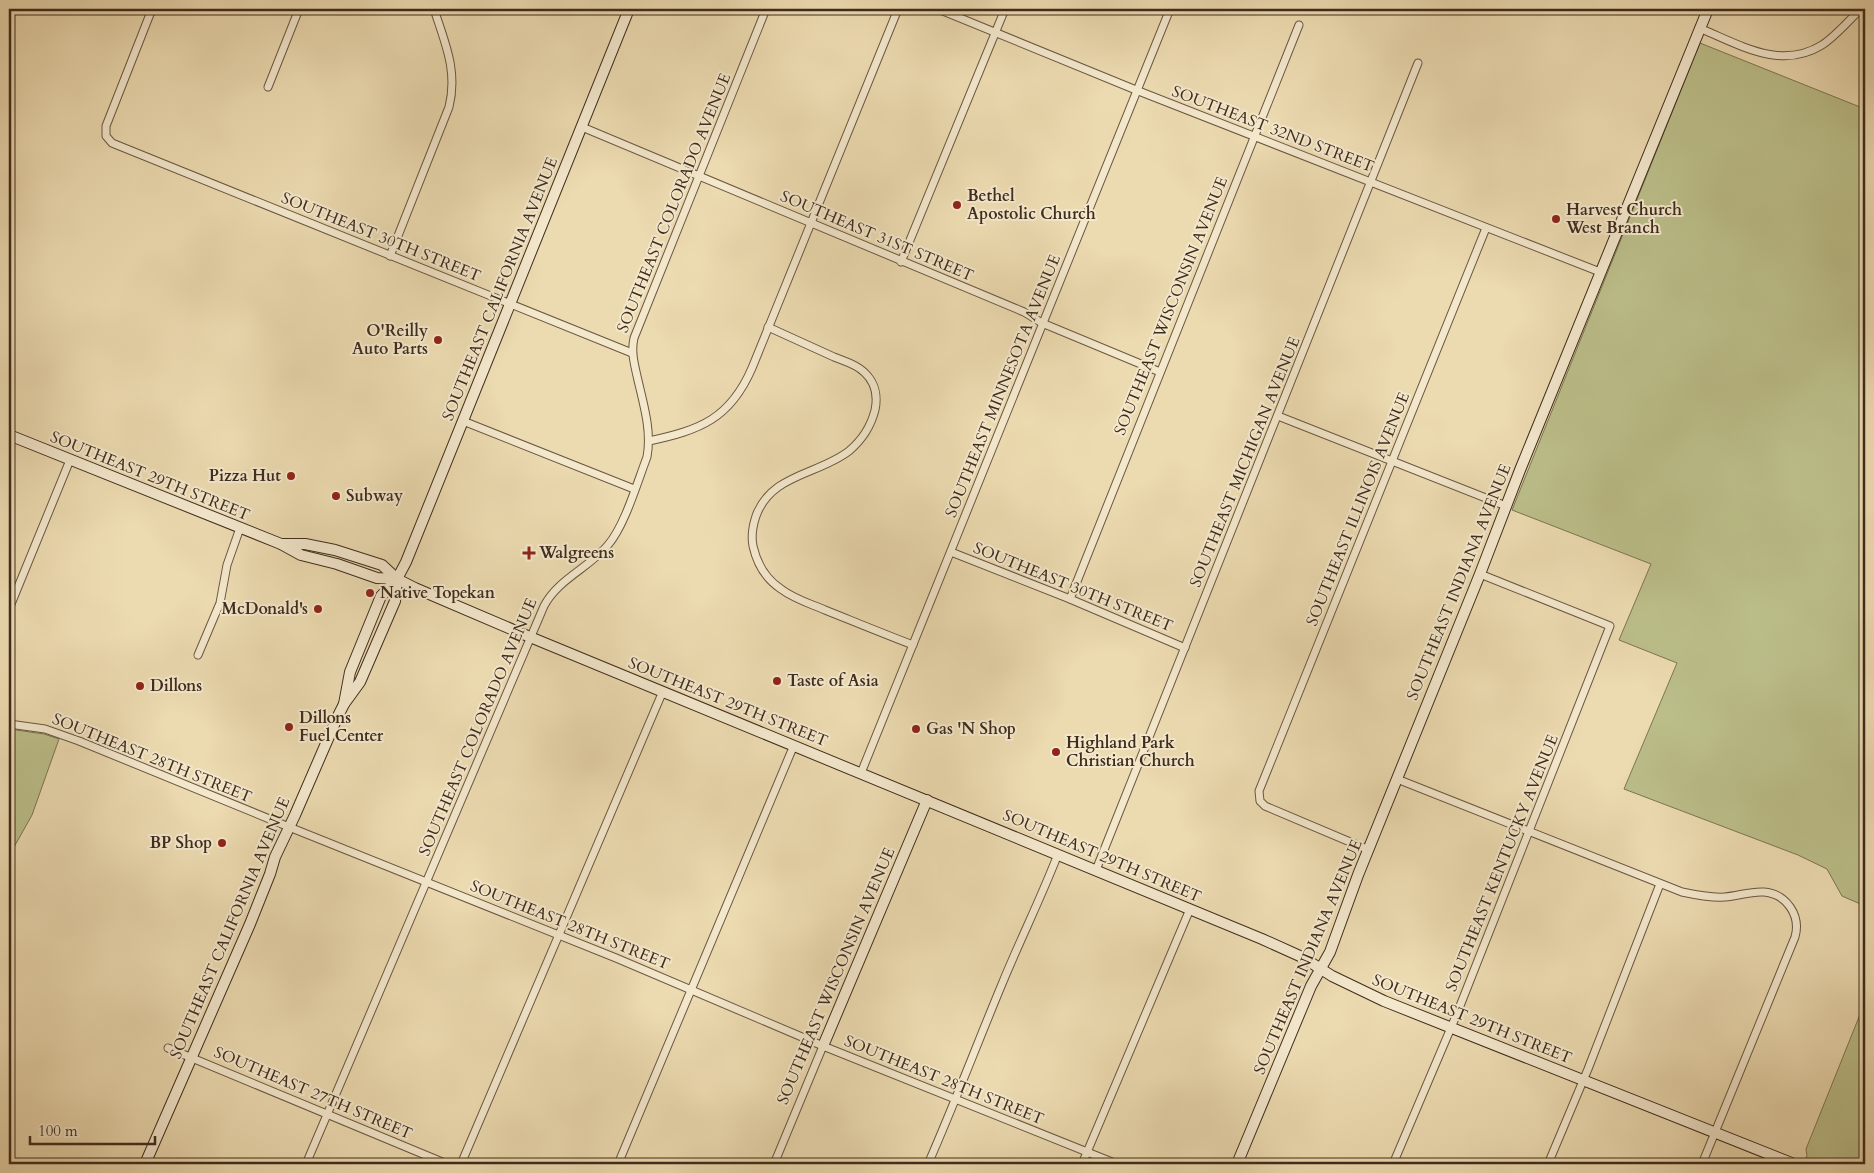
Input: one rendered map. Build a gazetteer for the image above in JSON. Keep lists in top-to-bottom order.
{
  "streets": {
    "main road": [
      "SOUTHEAST CALIFORNIA AVENUE",
      "SOUTHEAST WISCONSIN AVENUE",
      "SOUTHEAST 29TH STREET",
      "SOUTHEAST INDIANA AVENUE"
    ],
    "street": [
      "SOUTHEAST 32ND STREET",
      "SOUTHEAST COLORADO AVENUE",
      "SOUTHEAST 31ST STREET",
      "SOUTHEAST 30TH STREET",
      "SOUTHEAST MINNESOTA AVENUE",
      "SOUTHEAST MICHIGAN AVENUE",
      "SOUTHEAST ILLINOIS AVENUE",
      "SOUTHEAST 28TH STREET",
      "SOUTHEAST KENTUCKY AVENUE",
      "SOUTHEAST 27TH STREET"
    ]
  },
  "crossings": [
    ["SOUTHEAST 32ND STREET", "SOUTHEAST WISCONSIN AVENUE"],
    ["SOUTHEAST 32ND STREET", "SOUTHEAST MINNESOTA AVENUE"],
    ["SOUTHEAST 32ND STREET", "SOUTHEAST MICHIGAN AVENUE"],
    ["SOUTHEAST 32ND STREET", "SOUTHEAST ILLINOIS AVENUE"],
    ["SOUTHEAST 32ND STREET", "SOUTHEAST INDIANA AVENUE"],
    ["SOUTHEAST COLORADO AVENUE", "SOUTHEAST 31ST STREET"],
    ["SOUTHEAST COLORADO AVENUE", "SOUTHEAST 30TH STREET"],
    ["SOUTHEAST COLORADO AVENUE", "SOUTHEAST 29TH STREET"],
    ["SOUTHEAST COLORADO AVENUE", "SOUTHEAST 28TH STREET"],
    ["SOUTHEAST COLORADO AVENUE", "SOUTHEAST 27TH STREET"],
    ["SOUTHEAST 31ST STREET", "SOUTHEAST CALIFORNIA AVENUE"],
    ["SOUTHEAST 31ST STREET", "SOUTHEAST WISCONSIN AVENUE"],
    ["SOUTHEAST 31ST STREET", "SOUTHEAST MINNESOTA AVENUE"],
    ["SOUTHEAST 30TH STREET", "SOUTHEAST CALIFORNIA AVENUE"],
    ["SOUTHEAST 30TH STREET", "SOUTHEAST WISCONSIN AVENUE"],
    ["SOUTHEAST 30TH STREET", "SOUTHEAST MINNESOTA AVENUE"],
    ["SOUTHEAST 30TH STREET", "SOUTHEAST MICHIGAN AVENUE"],
    ["SOUTHEAST CALIFORNIA AVENUE", "SOUTHEAST 29TH STREET"],
    ["SOUTHEAST CALIFORNIA AVENUE", "SOUTHEAST 28TH STREET"],
    ["SOUTHEAST CALIFORNIA AVENUE", "SOUTHEAST 27TH STREET"],
    ["SOUTHEAST WISCONSIN AVENUE", "SOUTHEAST 29TH STREET"],
    ["SOUTHEAST WISCONSIN AVENUE", "SOUTHEAST 28TH STREET"],
    ["SOUTHEAST MINNESOTA AVENUE", "SOUTHEAST 29TH STREET"],
    ["SOUTHEAST MICHIGAN AVENUE", "SOUTHEAST 29TH STREET"],
    ["SOUTHEAST 29TH STREET", "SOUTHEAST INDIANA AVENUE"],
    ["SOUTHEAST 29TH STREET", "SOUTHEAST KENTUCKY AVENUE"],
    ["SOUTHEAST ILLINOIS AVENUE", "SOUTHEAST INDIANA AVENUE"],
    ["SOUTHEAST INDIANA AVENUE", "SOUTHEAST KENTUCKY AVENUE"]
  ],
  "places": {
    "other": [
      "Bethel Apostolic Church",
      "Harvest Church West Branch",
      "O'Reilly Auto Parts",
      "Pizza Hut",
      "Subway",
      "Native Topekan",
      "McDonald's",
      "Taste of Asia",
      "Dillons",
      "Dillons Fuel Center",
      "Gas 'N Shop",
      "Highland Park Christian Church",
      "BP Shop"
    ],
    "health": ["Walgreens"]
  },
  "scale_bar": "100 m"
}
